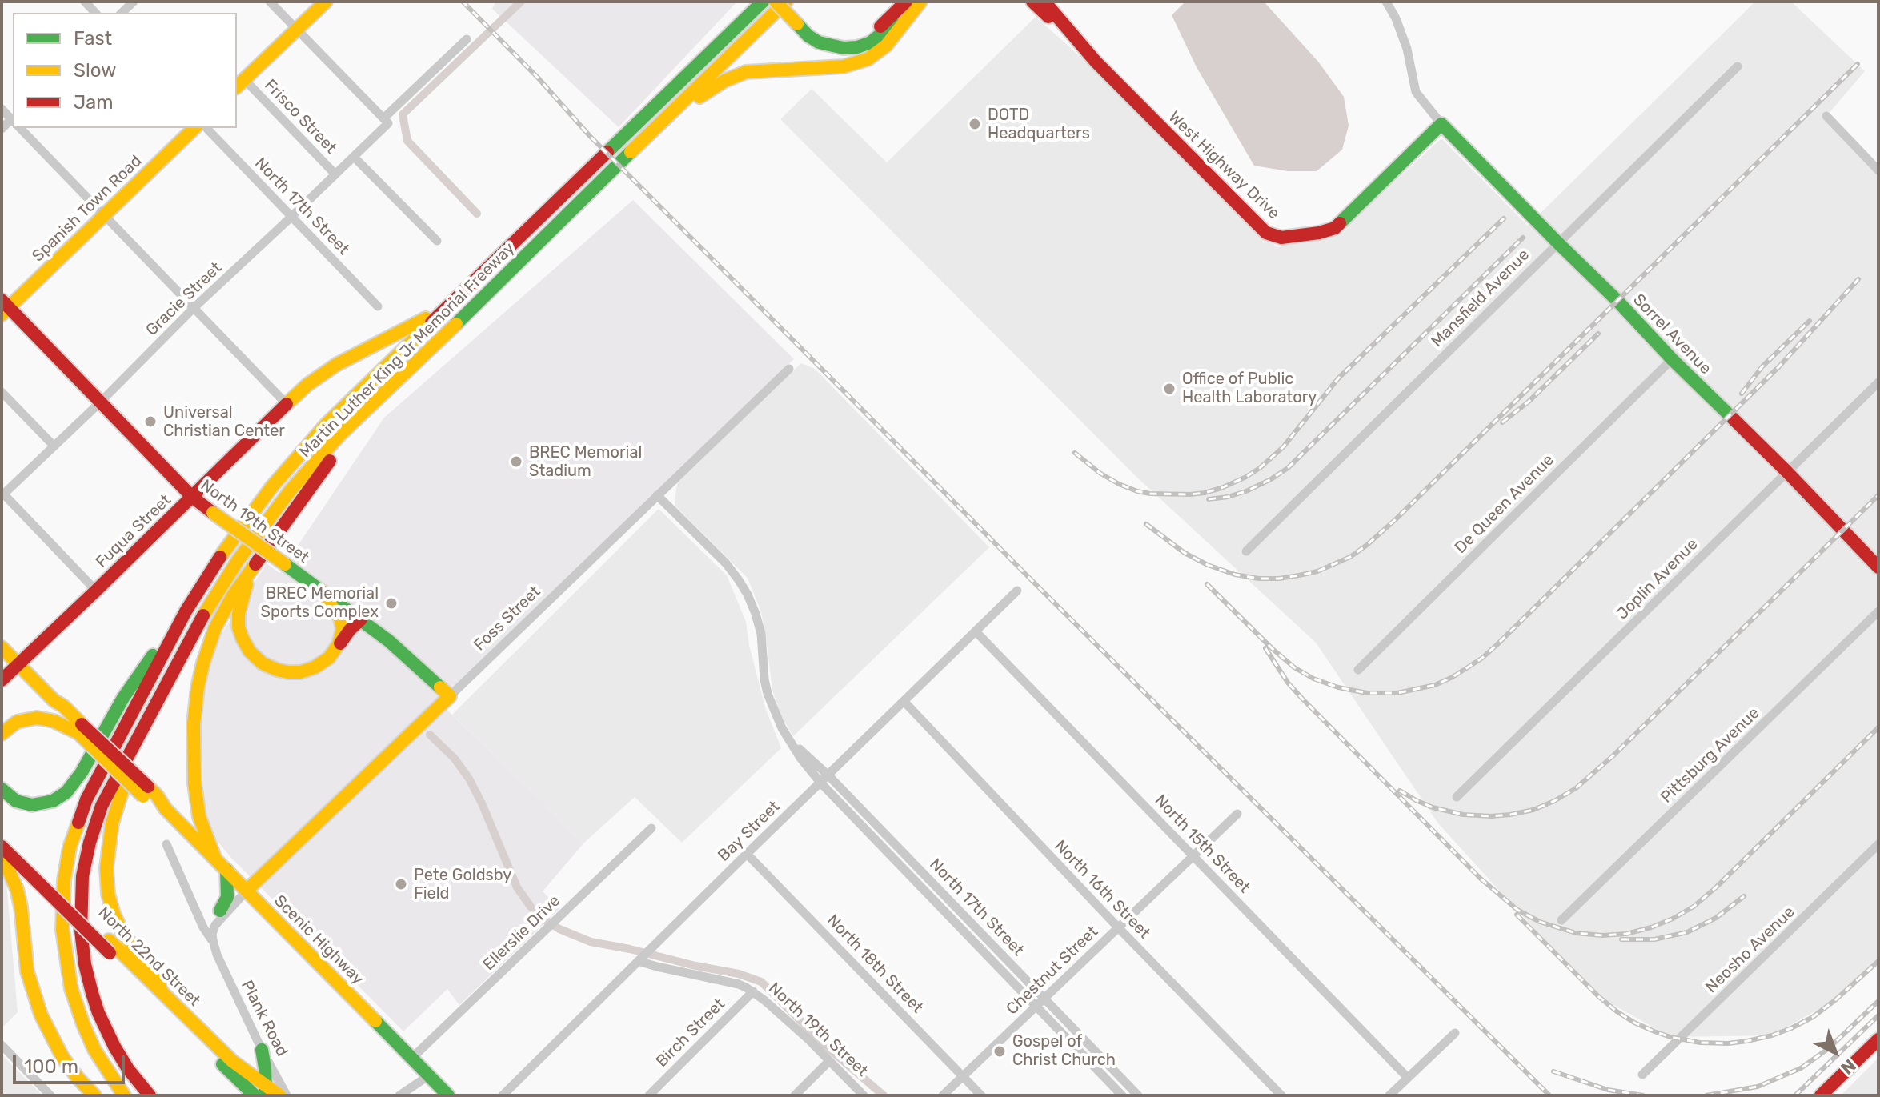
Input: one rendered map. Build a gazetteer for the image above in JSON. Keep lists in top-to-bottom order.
{
  "streets": {
    "main road": [
      "West Highway Drive",
      "Spanish Town Road",
      "Sorrel Avenue",
      "Martin Luther King Jr Memorial Freeway",
      "North 19th Street",
      "Fuqua Street",
      "Foss Street",
      "Scenic Highway",
      "North 22nd Street"
    ],
    "street": [
      "Frisco Street",
      "North 17th Street",
      "Mansfield Avenue",
      "Gracie Street",
      "De Queen Avenue",
      "Joplin Avenue",
      "Pittsburg Avenue",
      "Bay Street",
      "North 15th Street",
      "North 16th Street",
      "Ellerslie Drive",
      "Neosho Avenue",
      "North 18th Street",
      "Chestnut Street",
      "Plank Road",
      "Birch Street"
    ]
  },
  "crossings": [
    ["Frisco Street", "Gracie Street"],
    ["West Highway Drive", "Sorrel Avenue"],
    ["North 17th Street", "Gracie Street"],
    ["North 17th Street", "Foss Street"],
    ["North 17th Street", "Bay Street"],
    ["North 17th Street", "Chestnut Street"],
    ["Spanish Town Road", "North 19th Street"],
    ["Mansfield Avenue", "Sorrel Avenue"],
    ["Gracie Street", "North 19th Street"],
    ["Sorrel Avenue", "De Queen Avenue"],
    ["Sorrel Avenue", "Joplin Avenue"],
    ["Martin Luther King Jr Memorial Freeway", "Fuqua Street"],
    ["North 19th Street", "Fuqua Street"],
    ["North 19th Street", "Foss Street"],
    ["North 19th Street", "Bay Street"],
    ["North 19th Street", "Birch Street"],
    ["Fuqua Street", "Scenic Highway"],
    ["Foss Street", "Scenic Highway"],
    ["Bay Street", "North 15th Street"],
    ["Bay Street", "North 16th Street"],
    ["Bay Street", "North 18th Street"],
    ["North 15th Street", "Chestnut Street"],
    ["North 16th Street", "Chestnut Street"],
    ["Ellerslie Drive", "Scenic Highway"],
    ["North 18th Street", "Chestnut Street"]
  ],
  "places": [
    "DOTD Headquarters",
    "Office of Public Health Laboratory",
    "Universal Christian Center",
    "BREC Memorial Stadium",
    "BREC Memorial Sports Complex",
    "Pete Goldsby Field",
    "Gospel of Christ Church"
  ],
  "legend": ["Fast", "Slow", "Jam"],
  "scale_bar": "100 m",
  "north": "bottom right"
}
